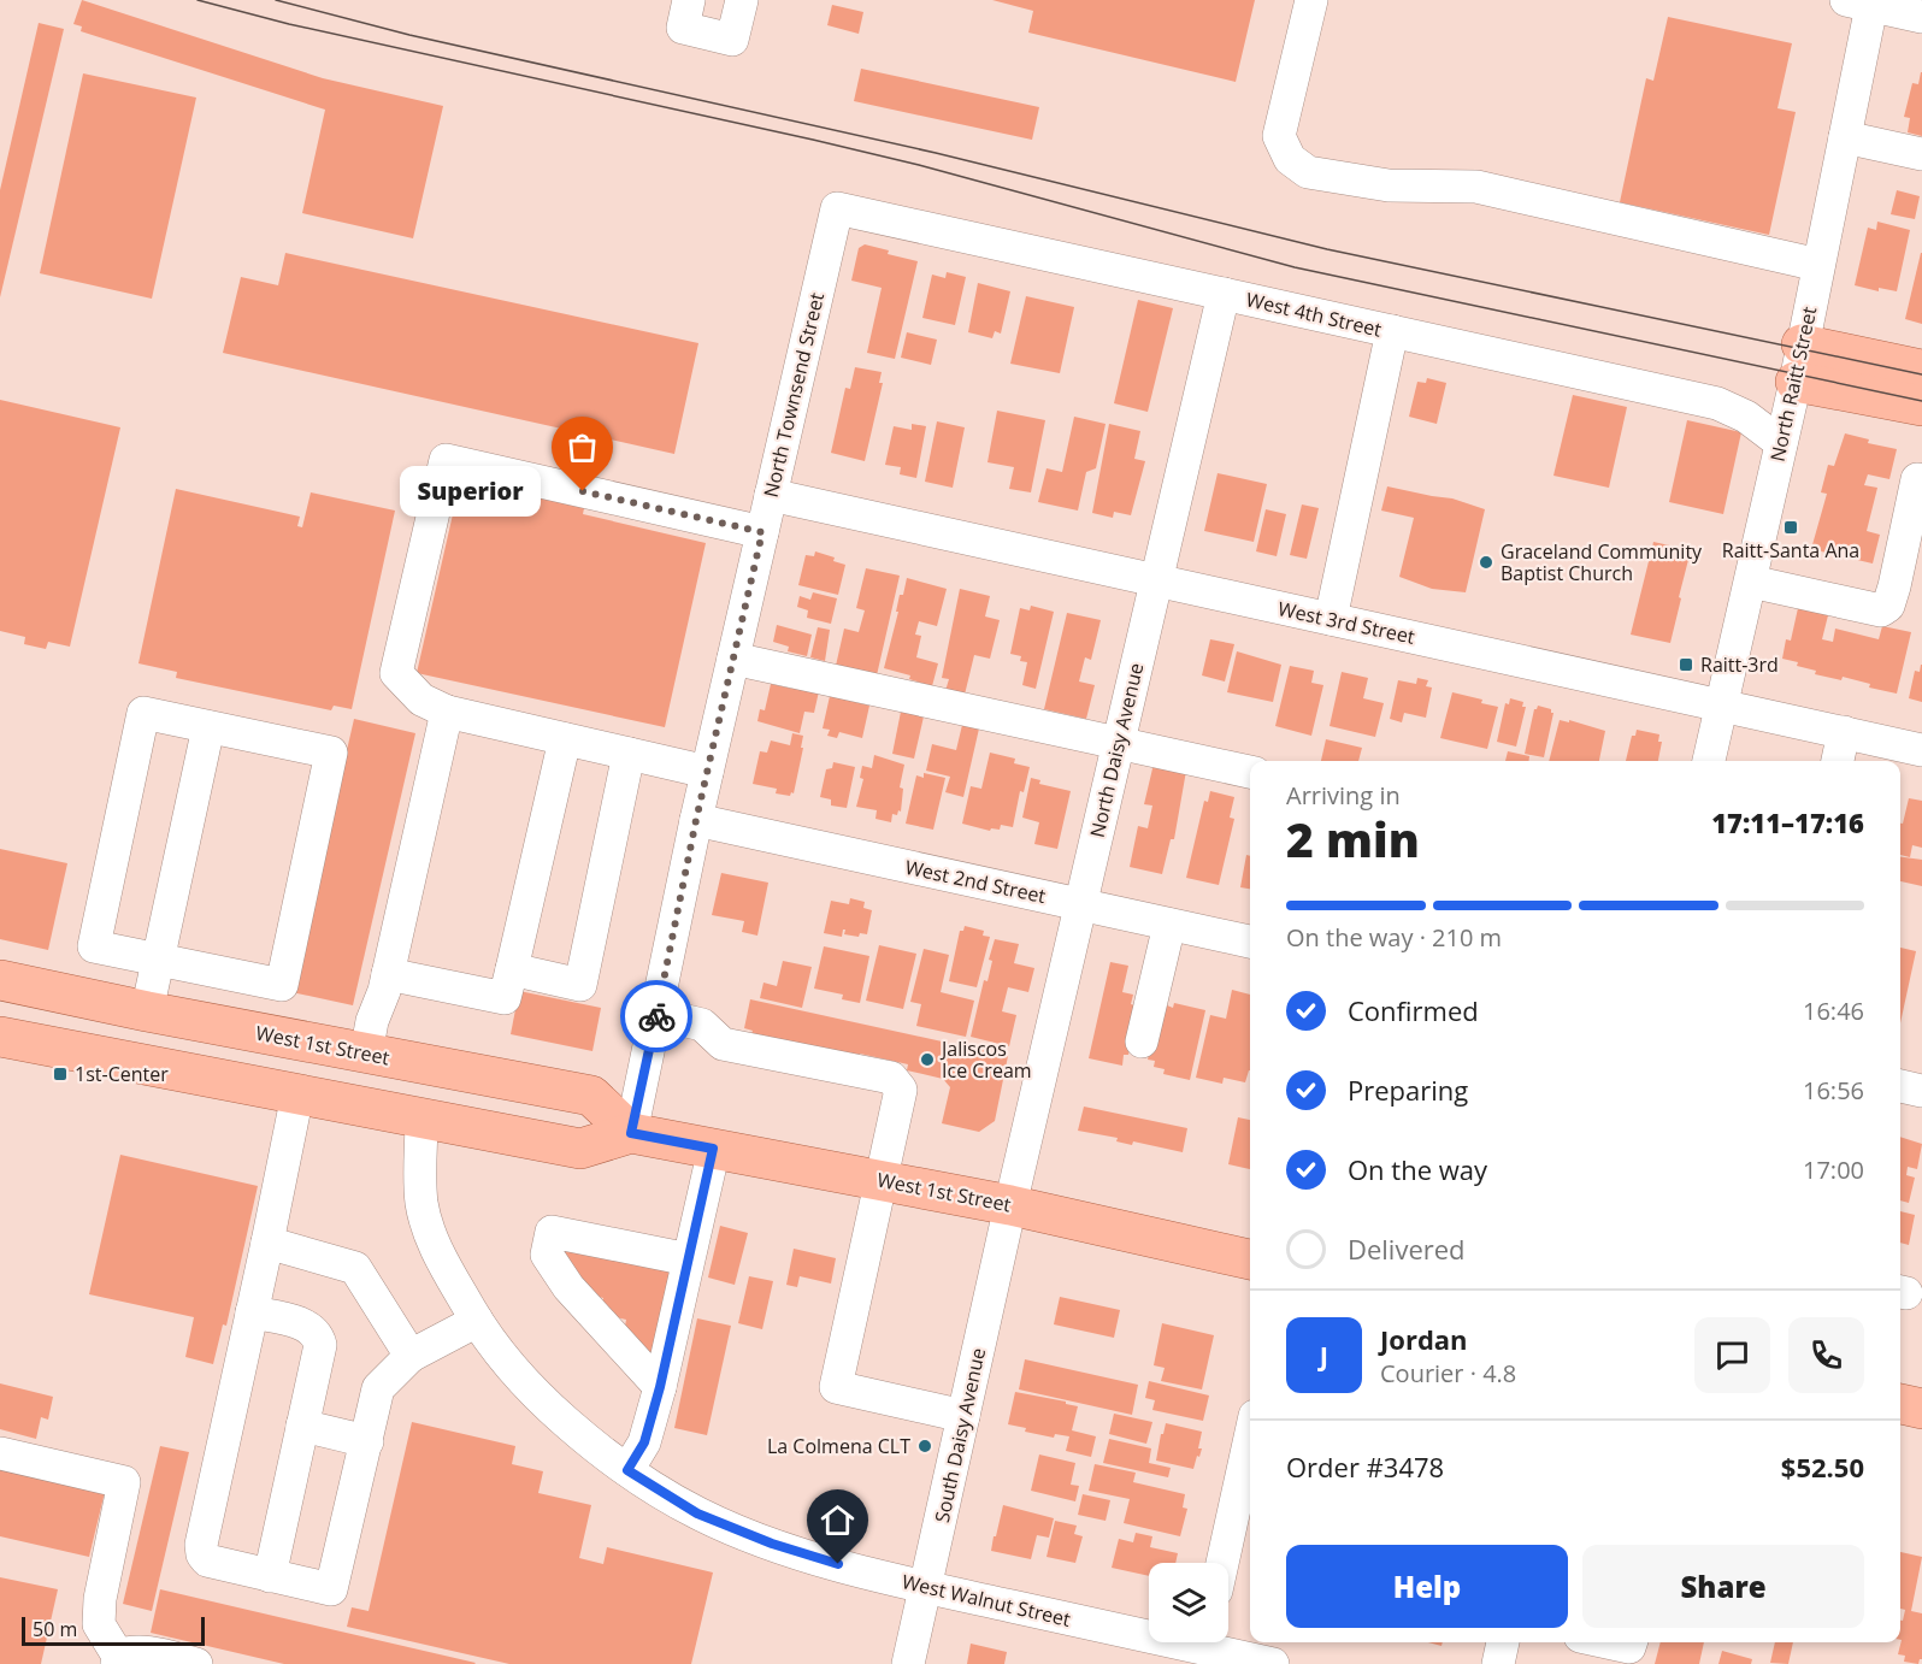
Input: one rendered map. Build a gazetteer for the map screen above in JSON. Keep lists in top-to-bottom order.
{
  "streets": {
    "main road": ["West 1st Street"],
    "street": [
      "West 4th Street",
      "North Raitt Street",
      "North Townsend Street",
      "West 3rd Street",
      "North Daisy Avenue",
      "West 2nd Street",
      "South Daisy Avenue",
      "West Walnut Street"
    ]
  },
  "crossings": [
    ["West 4th Street", "North Raitt Street"],
    ["West 4th Street", "North Townsend Street"],
    ["West 4th Street", "North Daisy Avenue"],
    ["North Raitt Street", "West 3rd Street"],
    ["North Townsend Street", "West 3rd Street"],
    ["North Townsend Street", "West 2nd Street"],
    ["North Townsend Street", "West 1st Street"],
    ["West 3rd Street", "North Daisy Avenue"],
    ["North Daisy Avenue", "West 2nd Street"],
    ["North Daisy Avenue", "West 1st Street"],
    ["North Daisy Avenue", "South Daisy Avenue"],
    ["West 1st Street", "South Daisy Avenue"],
    ["West 1st Street", "West Walnut Street"],
    ["South Daisy Avenue", "West Walnut Street"]
  ],
  "places": {
    "other": [
      "Superior",
      "Graceland Community Baptist Church",
      "Jaliscos Ice Cream",
      "La Colmena CLT"
    ],
    "transit": ["Raitt-Santa Ana", "Raitt-3rd", "1st-Center"]
  },
  "scale_bar": "50 m",
  "page": {
    "bubble": "Superior",
    "heading": ["2 min", "Arriving in", "17:11–17:16"],
    "panel": [
      "Jordan",
      "Courier · 4.8",
      "Order #3478",
      "$52.50"
    ],
    "bar": "On the way · 210 m",
    "list": [
      ["Confirmed", "16:46"],
      ["Preparing", "16:56"],
      ["On the way", "17:00"],
      "Delivered"
    ],
    "round": "J",
    "buttons": ["Help", "Share"],
    "scale": "50 m"
  }
}
